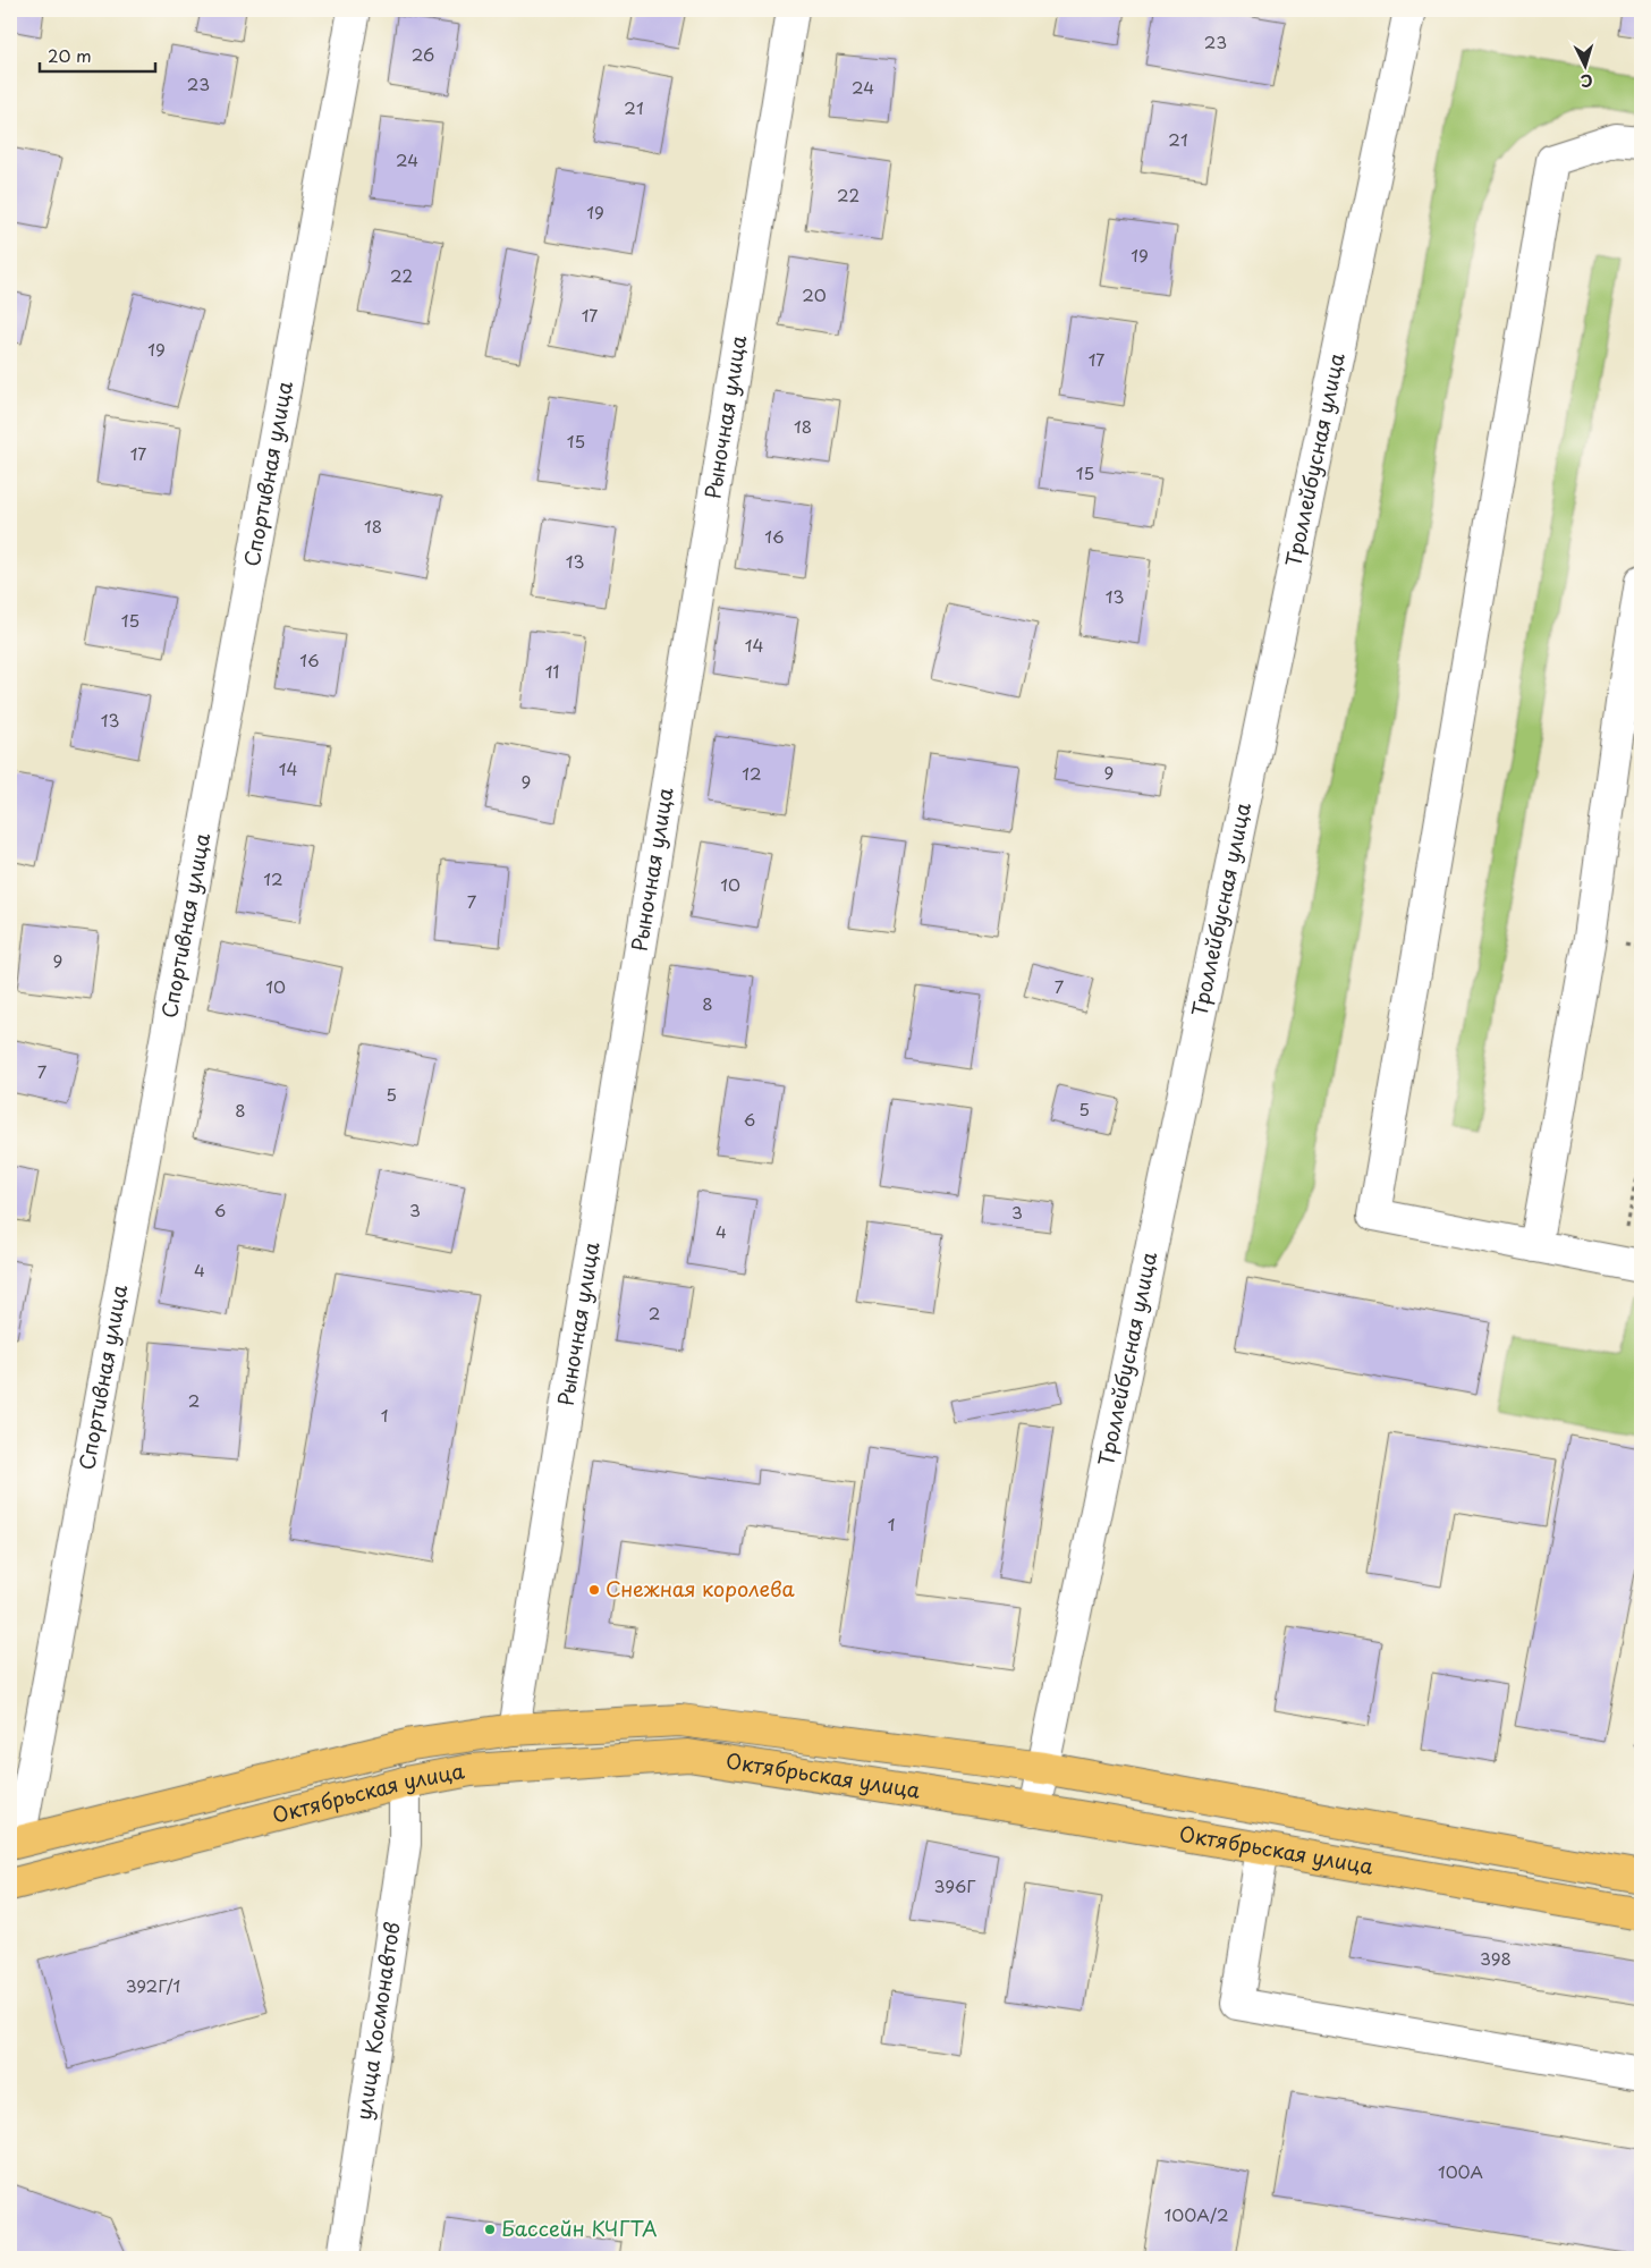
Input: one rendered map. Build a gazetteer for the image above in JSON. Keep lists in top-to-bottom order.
{
  "streets": {
    "main road": ["Октябрьская улица"],
    "street": [
      "Рыночная улица",
      "Троллейбусная улица",
      "Спортивная улица",
      "улица Космонавтов"
    ]
  },
  "crossings": [
    ["Рыночная улица", "Октябрьская улица"],
    ["Троллейбусная улица", "Октябрьская улица"],
    ["Спортивная улица", "Октябрьская улица"],
    ["Октябрьская улица", "улица Космонавтов"]
  ],
  "places": ["Снежная королева", "Бассейн КЧГТА"],
  "house_numbers": [
    "23",
    "26",
    "23",
    "24",
    "21",
    "21",
    "24",
    "22",
    "19",
    "19",
    "22",
    "20",
    "17",
    "19",
    "17",
    "18",
    "15",
    "17",
    "15",
    "18",
    "16",
    "13",
    "13",
    "15",
    "14",
    "16",
    "11",
    "13",
    "14",
    "9",
    "12",
    "9",
    "12",
    "10",
    "7",
    "9",
    "10",
    "7",
    "8",
    "7",
    "5",
    "5",
    "8",
    "6",
    "6",
    "3",
    "3",
    "4",
    "4",
    "2",
    "2",
    "1",
    "1",
    "396Г",
    "398",
    "392Г/1",
    "100А",
    "100А/2"
  ],
  "scale_bar": "20 m",
  "north": "bottom"
}
